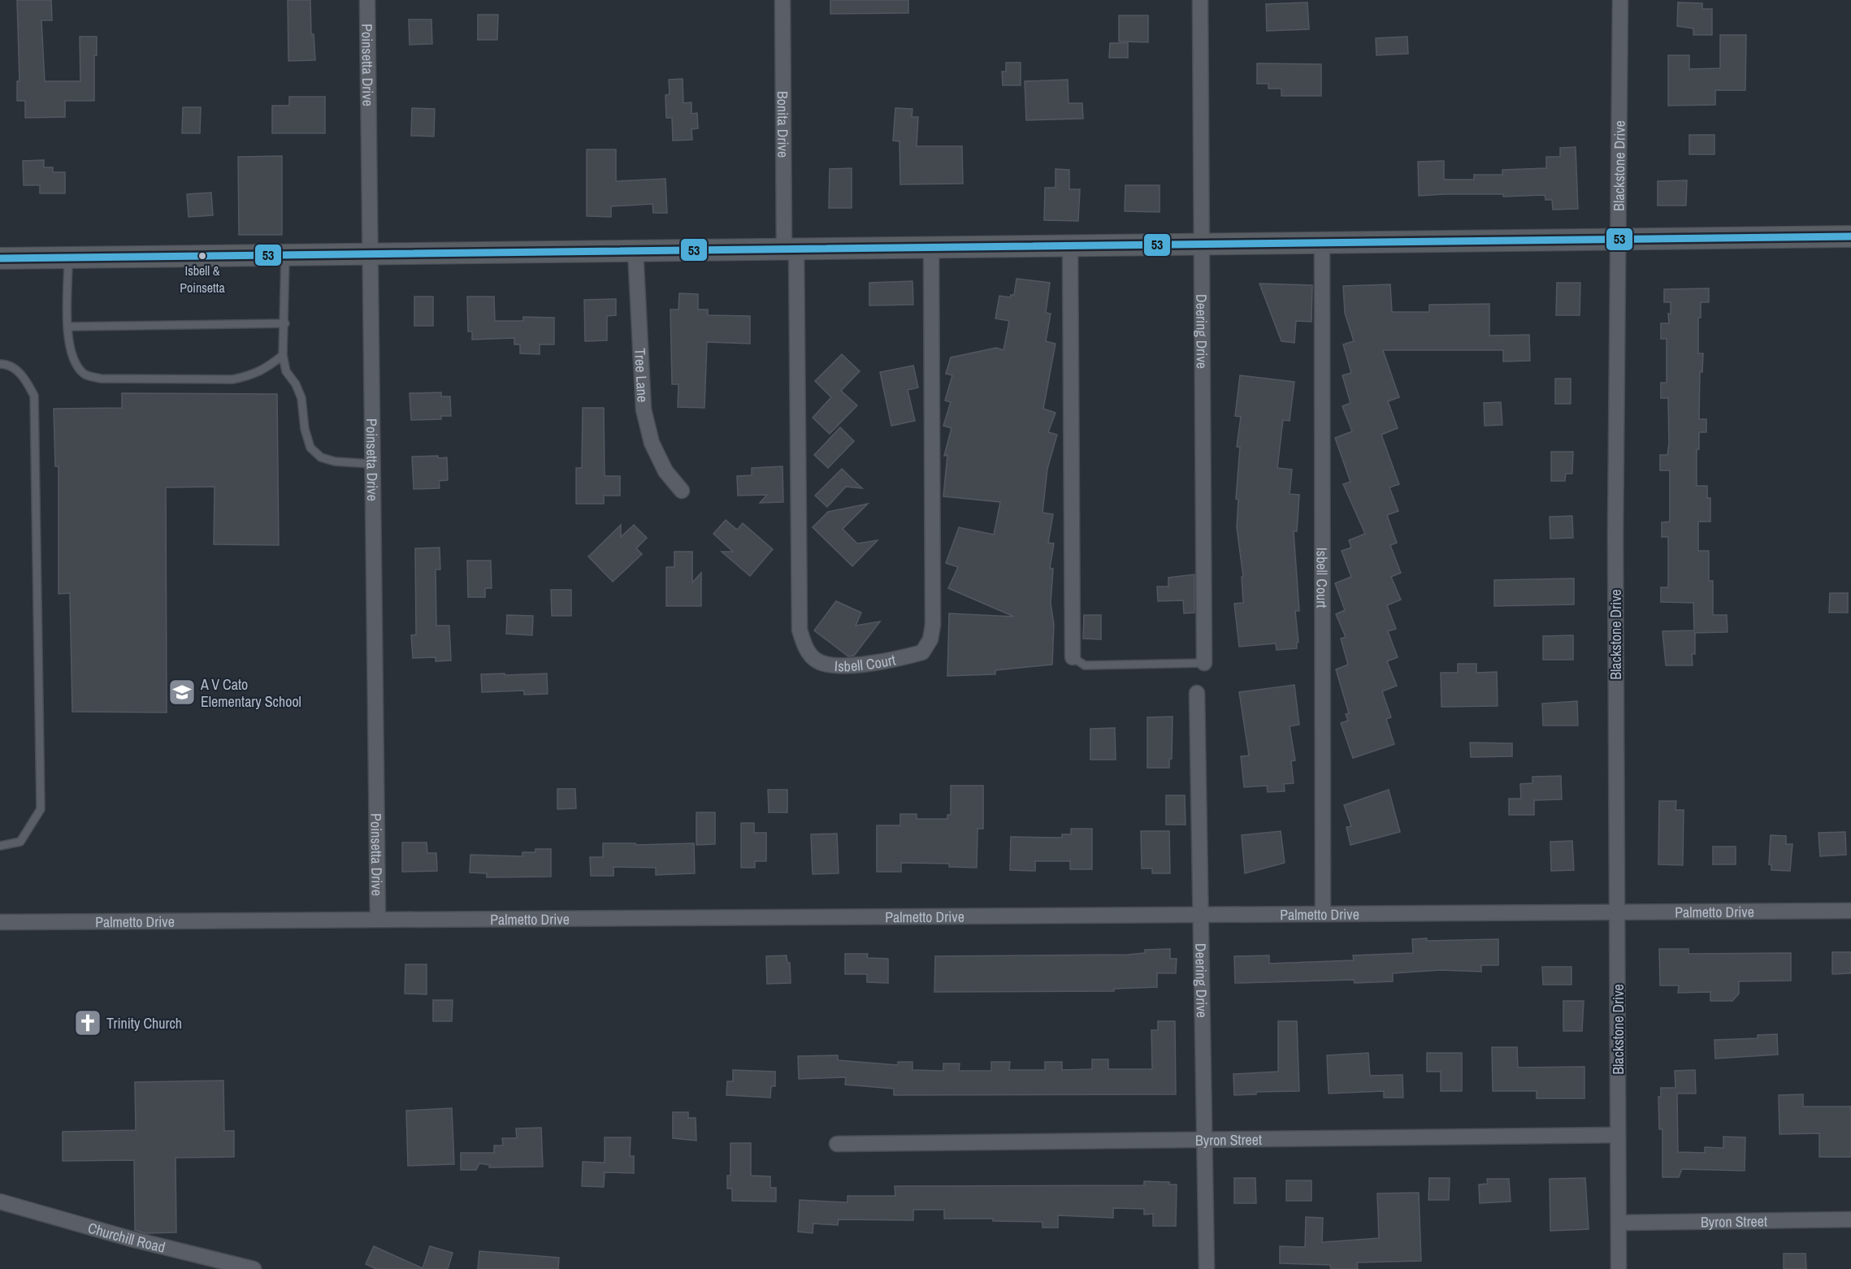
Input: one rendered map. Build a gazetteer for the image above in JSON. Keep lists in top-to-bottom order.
{
  "streets": {
    "street": [
      "Poinsetta Drive",
      "Bonita Drive",
      "Blackstone Drive",
      "Deering Drive",
      "Tree Lane",
      "Isbell Court",
      "Palmetto Drive",
      "Byron Street",
      "Churchill Road"
    ]
  },
  "crossings": [
    ["Poinsetta Drive", "Palmetto Drive"],
    ["Bonita Drive", "Isbell Court"],
    ["Blackstone Drive", "Palmetto Drive"],
    ["Blackstone Drive", "Byron Street"],
    ["Deering Drive", "Palmetto Drive"],
    ["Deering Drive", "Byron Street"],
    ["Isbell Court", "Palmetto Drive"]
  ],
  "places": {
    "other": ["Isbell & Poinsetta"],
    "school or university": ["A V Cato Elementary School"],
    "church": ["Trinity Church"]
  },
  "lines": ["transit line 53"]
}
